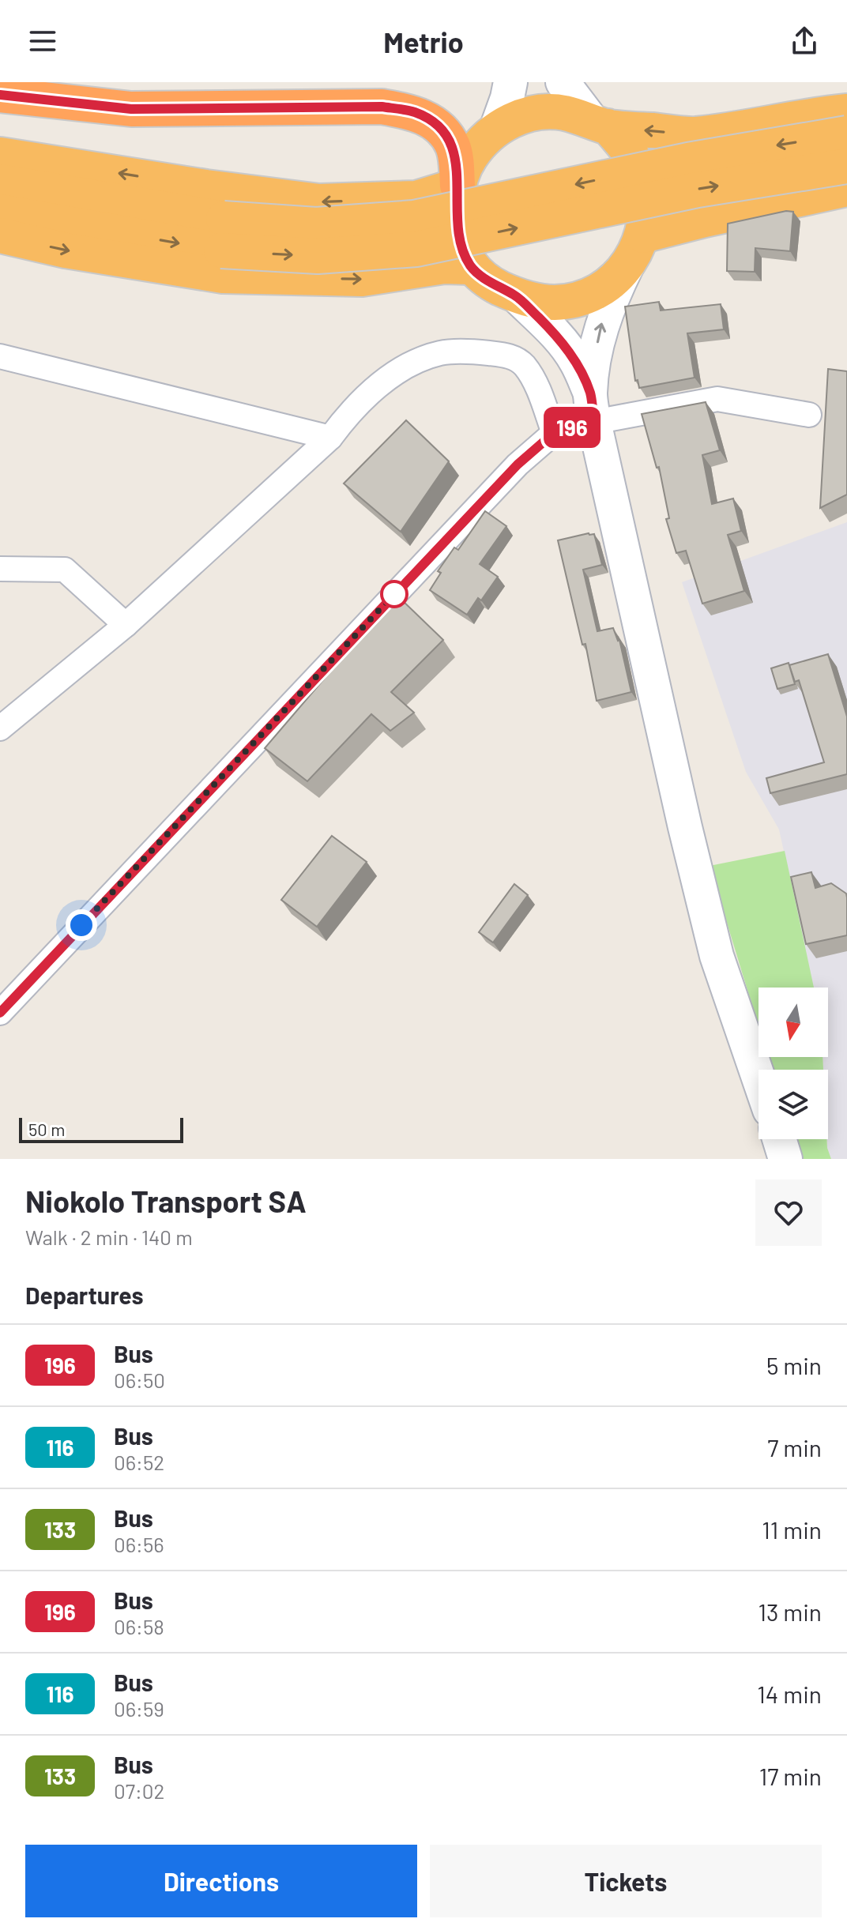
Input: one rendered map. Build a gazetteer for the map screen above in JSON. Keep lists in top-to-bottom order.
{
  "lines": ["bus line 196"],
  "scale_bar": "50 m",
  "north": "bottom",
  "page": {
    "header": "Metrio",
    "on_map": "196",
    "scale": "50 m",
    "heading": [
      ["Niokolo Transport SA", "Walk · 2 min · 140 m"],
      "Departures"
    ],
    "list": [
      {
        "mark": "196",
        "name": "Bus",
        "note": "06:50",
        "value": "5 min"
      },
      {
        "mark": "116",
        "name": "Bus",
        "note": "06:52",
        "value": "7 min"
      },
      {
        "mark": "133",
        "name": "Bus",
        "note": "06:56",
        "value": "11 min"
      },
      {
        "mark": "196",
        "name": "Bus",
        "note": "06:58",
        "value": "13 min"
      },
      {
        "mark": "116",
        "name": "Bus",
        "note": "06:59",
        "value": "14 min"
      },
      {
        "mark": "133",
        "name": "Bus",
        "note": "07:02",
        "value": "17 min"
      }
    ],
    "buttons": ["Directions", "Tickets"]
  }
}
